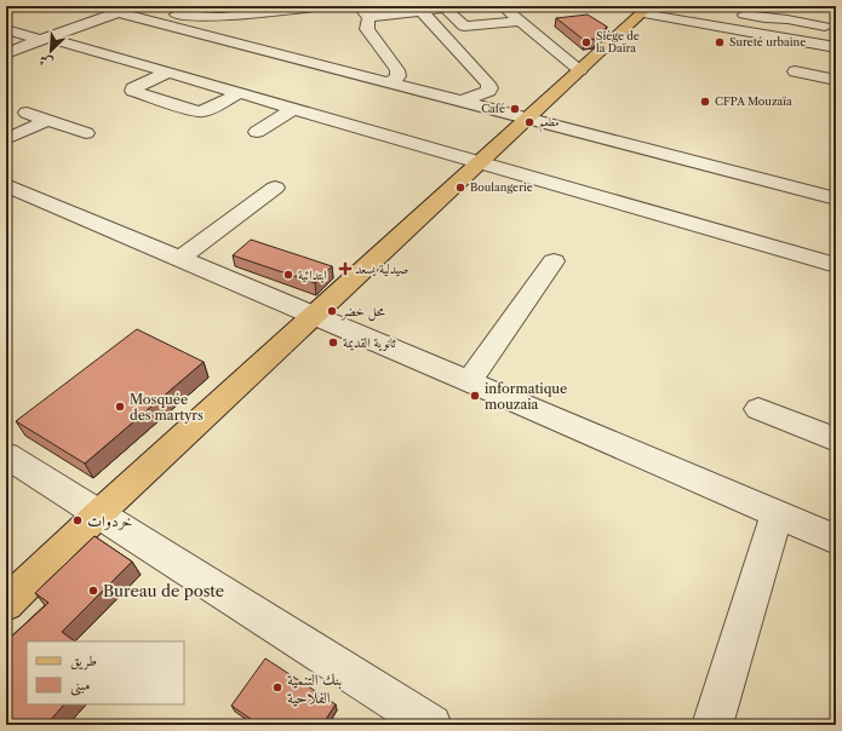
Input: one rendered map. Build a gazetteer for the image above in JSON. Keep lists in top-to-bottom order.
{
  "places": {
    "other": [
      "Siège de la Daïra",
      "Sureté urbaine",
      "CFPA Mouzaïa",
      "Café",
      "مطعم",
      "Boulangerie",
      "ابتدائية",
      "محل خضر",
      "ثانوية القديمة",
      "informatique mouzaia",
      "Mosquée des martyrs",
      "خردوات",
      "Bureau de poste",
      "بنك التنمية الفلاحية"
    ],
    "health": ["صيدلية يسعد"]
  },
  "legend": ["طريق", "مبنى"],
  "north": "bottom left"
}
